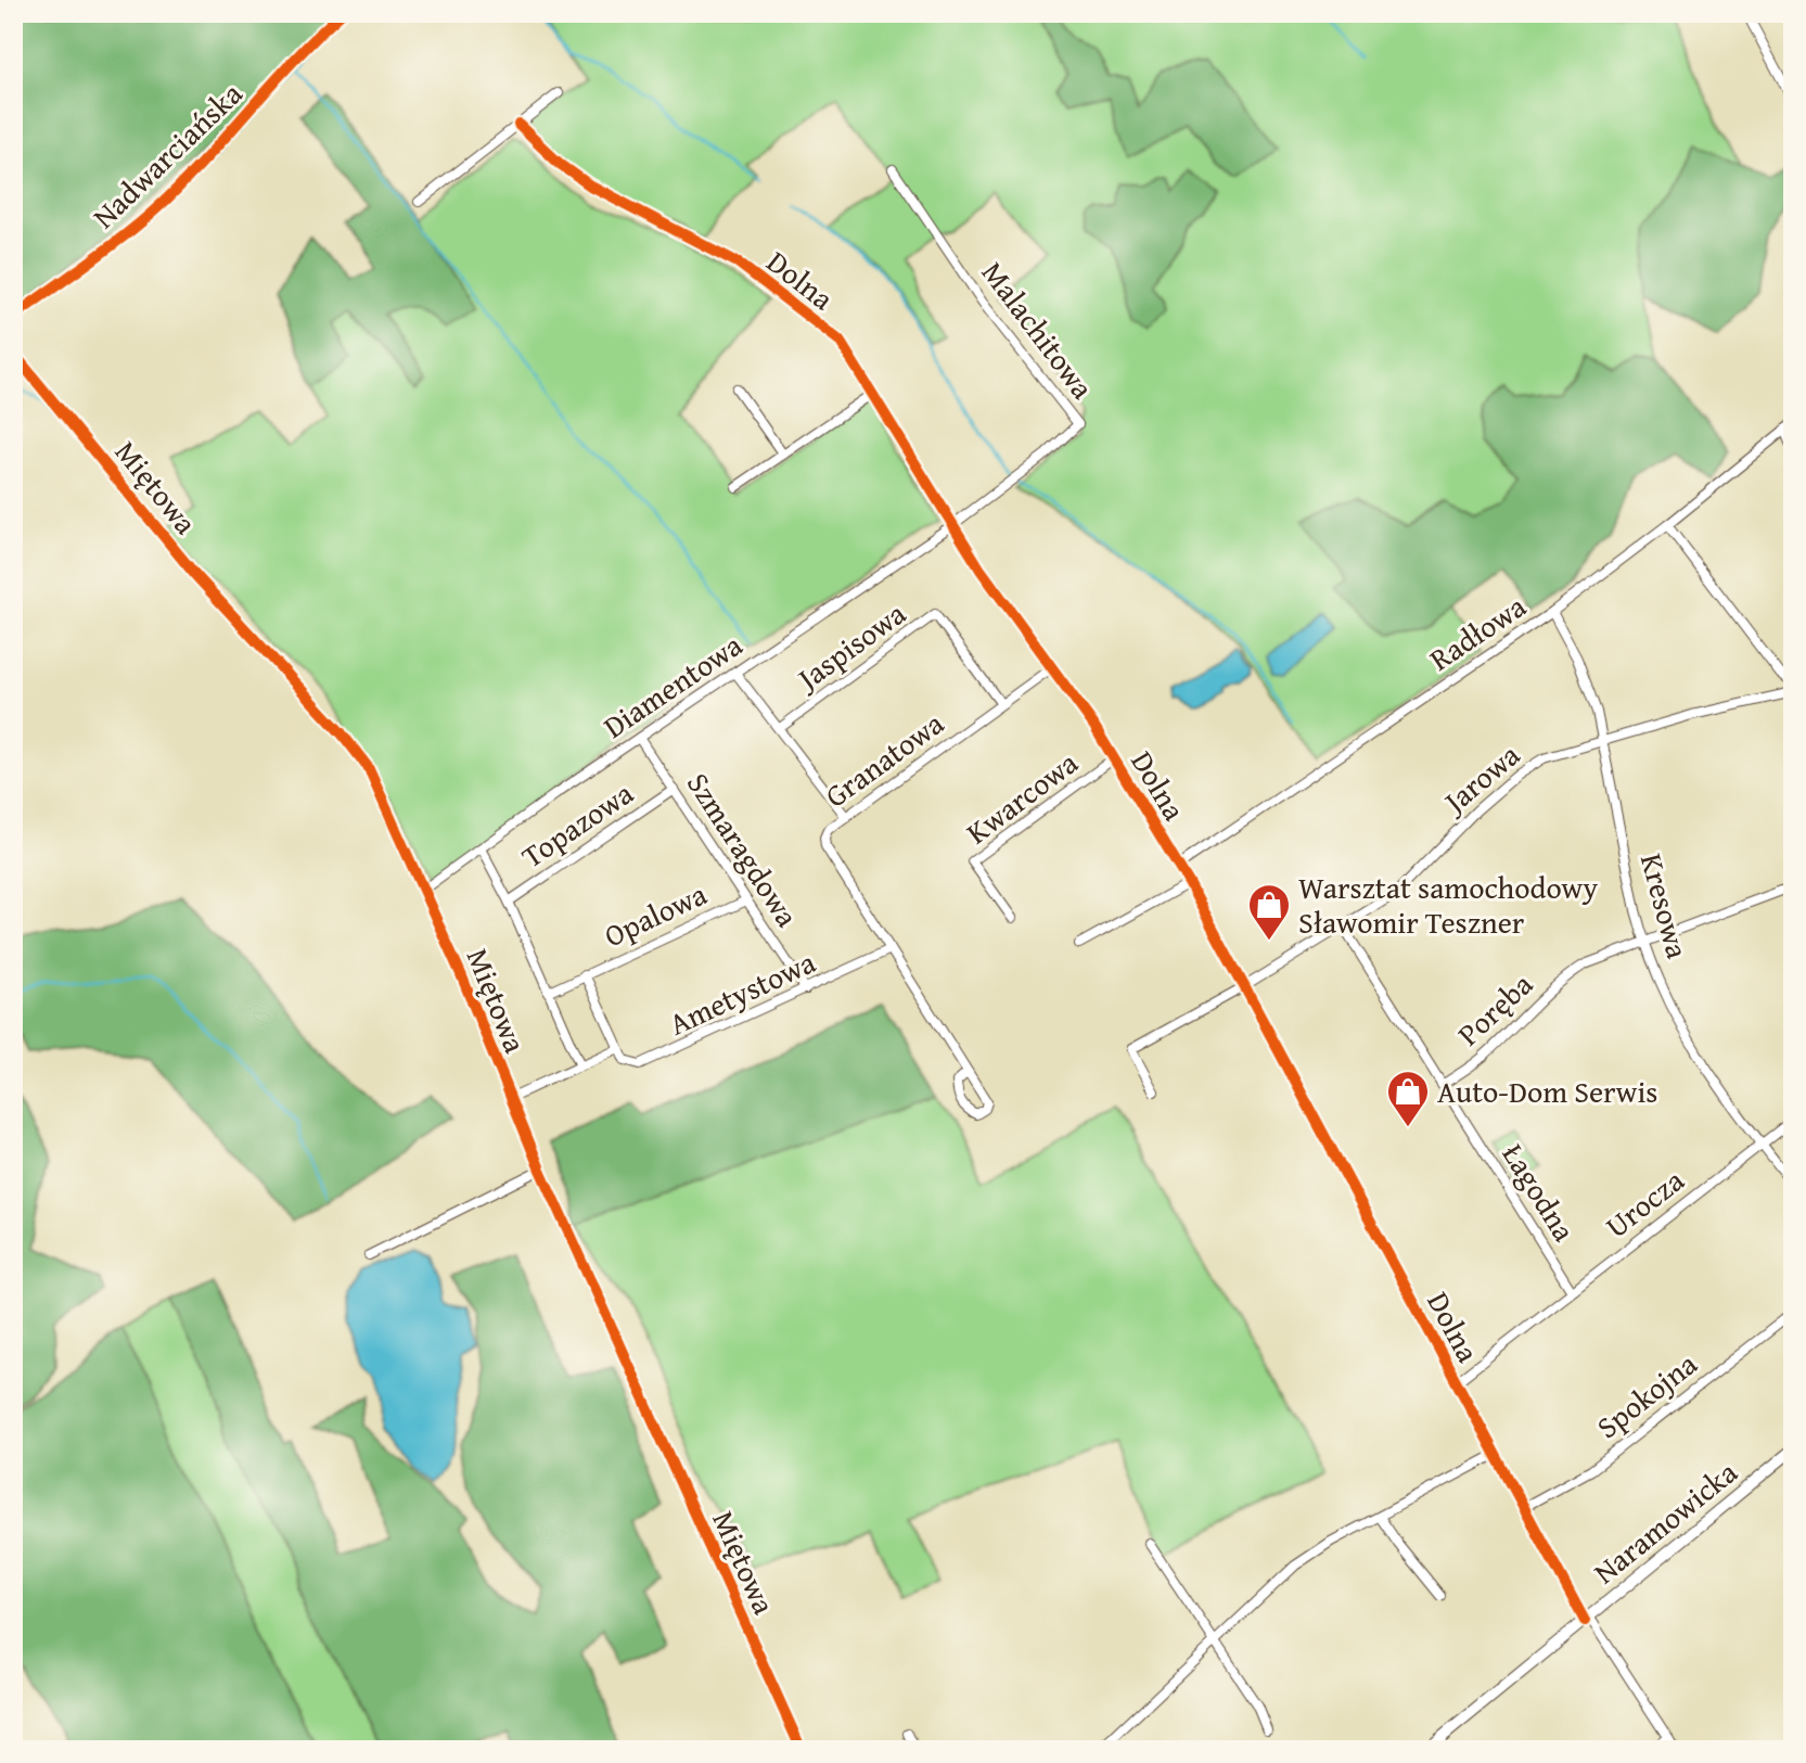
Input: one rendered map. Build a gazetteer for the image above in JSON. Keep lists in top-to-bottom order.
{
  "streets": {
    "street": [
      "Nadwarciańska",
      "Dolna",
      "Malachitowa",
      "Miętowa",
      "Radłowa",
      "Jaspisowa",
      "Diamentowa",
      "Granatowa",
      "Jarowa",
      "Kwarcowa",
      "Topazowa",
      "Szmaragdowa",
      "Kresowa",
      "Opalowa",
      "Ametystowa",
      "Poręba",
      "Łagodna",
      "Urocza",
      "Spokojna",
      "Naramowicka"
    ]
  },
  "crossings": [
    ["Dolna", "Malachitowa"],
    ["Dolna", "Radłowa"],
    ["Dolna", "Diamentowa"],
    ["Dolna", "Granatowa"],
    ["Dolna", "Jarowa"],
    ["Dolna", "Kwarcowa"],
    ["Dolna", "Urocza"],
    ["Dolna", "Spokojna"],
    ["Dolna", "Naramowicka"],
    ["Malachitowa", "Diamentowa"],
    ["Miętowa", "Diamentowa"],
    ["Radłowa", "Kresowa"],
    ["Jaspisowa", "Granatowa"],
    ["Diamentowa", "Szmaragdowa"],
    ["Granatowa", "Ametystowa"],
    ["Jarowa", "Kresowa"],
    ["Jarowa", "Łagodna"],
    ["Topazowa", "Szmaragdowa"],
    ["Szmaragdowa", "Opalowa"],
    ["Szmaragdowa", "Ametystowa"],
    ["Kresowa", "Poręba"],
    ["Kresowa", "Urocza"],
    ["Poręba", "Łagodna"],
    ["Łagodna", "Urocza"]
  ],
  "places": {
    "shop": ["Warsztat samochodowy Sławomir Teszner", "Auto-Dom Serwis"]
  }
}
